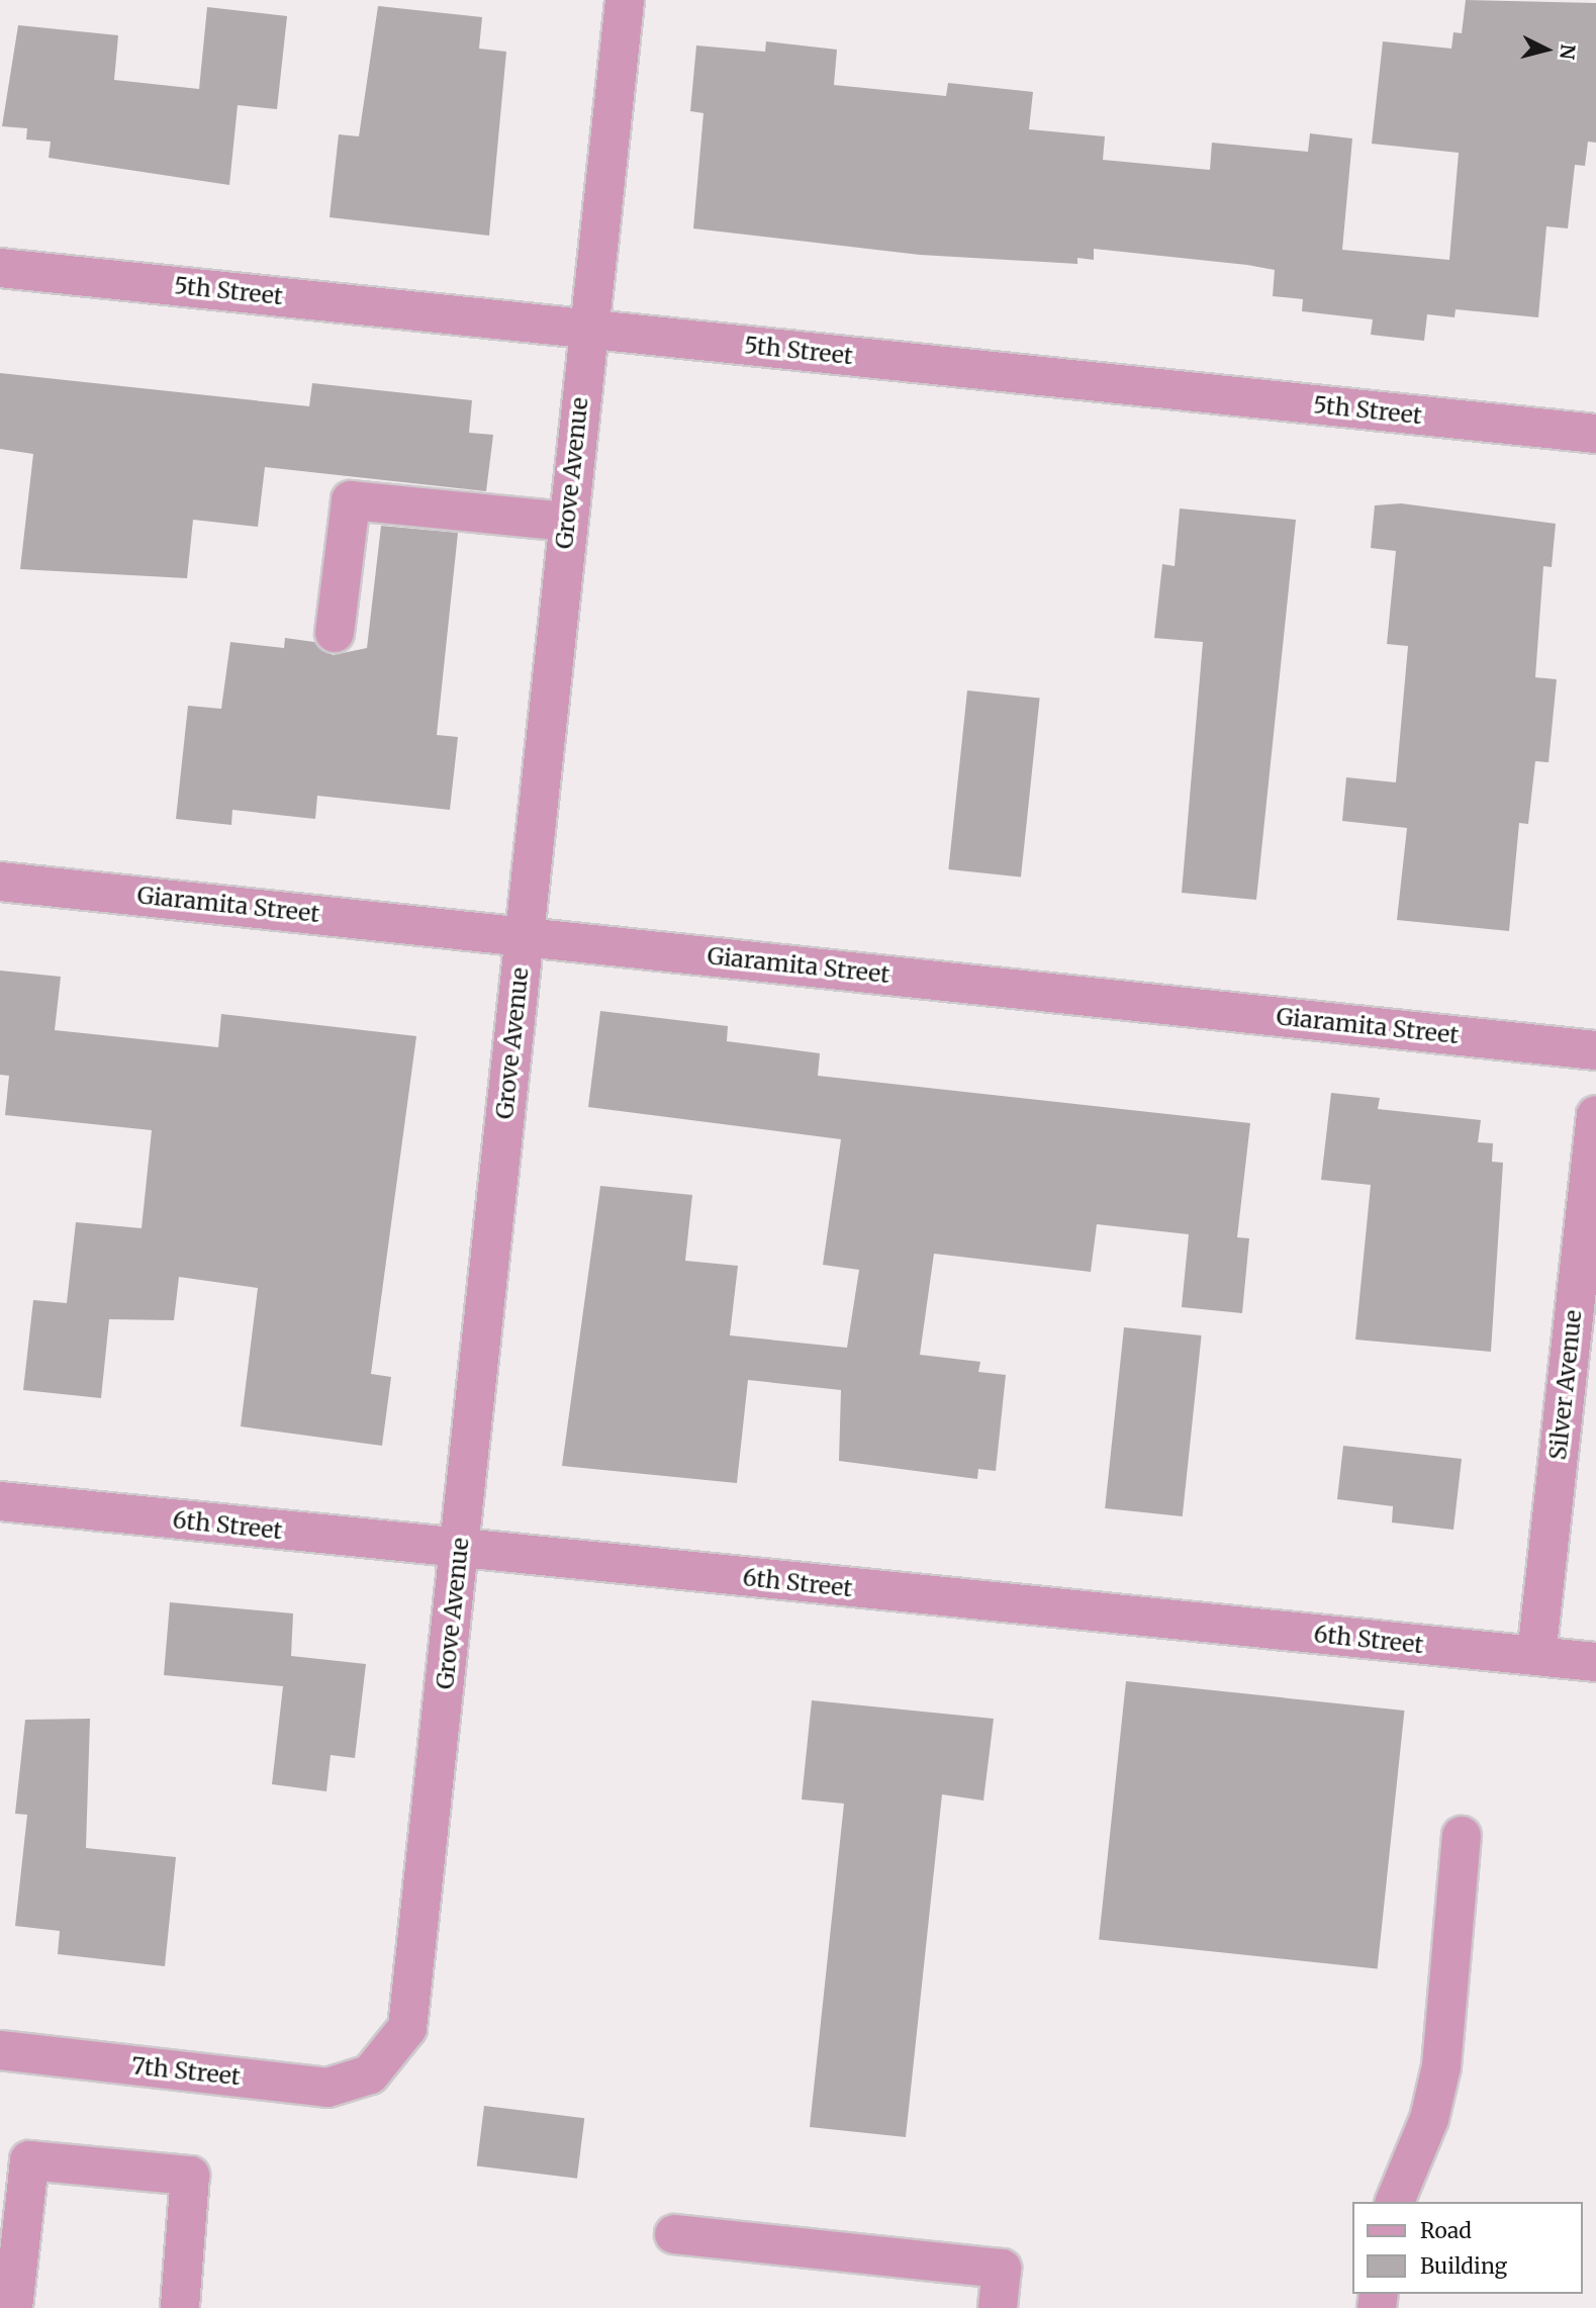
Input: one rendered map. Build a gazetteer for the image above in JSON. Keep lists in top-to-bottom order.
{
  "streets": {
    "street": [
      "5th Street",
      "Grove Avenue",
      "Giaramita Street",
      "Silver Avenue",
      "6th Street",
      "7th Street"
    ]
  },
  "crossings": [
    ["5th Street", "Grove Avenue"],
    ["Grove Avenue", "Giaramita Street"],
    ["Grove Avenue", "6th Street"],
    ["Grove Avenue", "7th Street"],
    ["Silver Avenue", "6th Street"]
  ],
  "legend": ["Road", "Building"],
  "north": "right"
}
